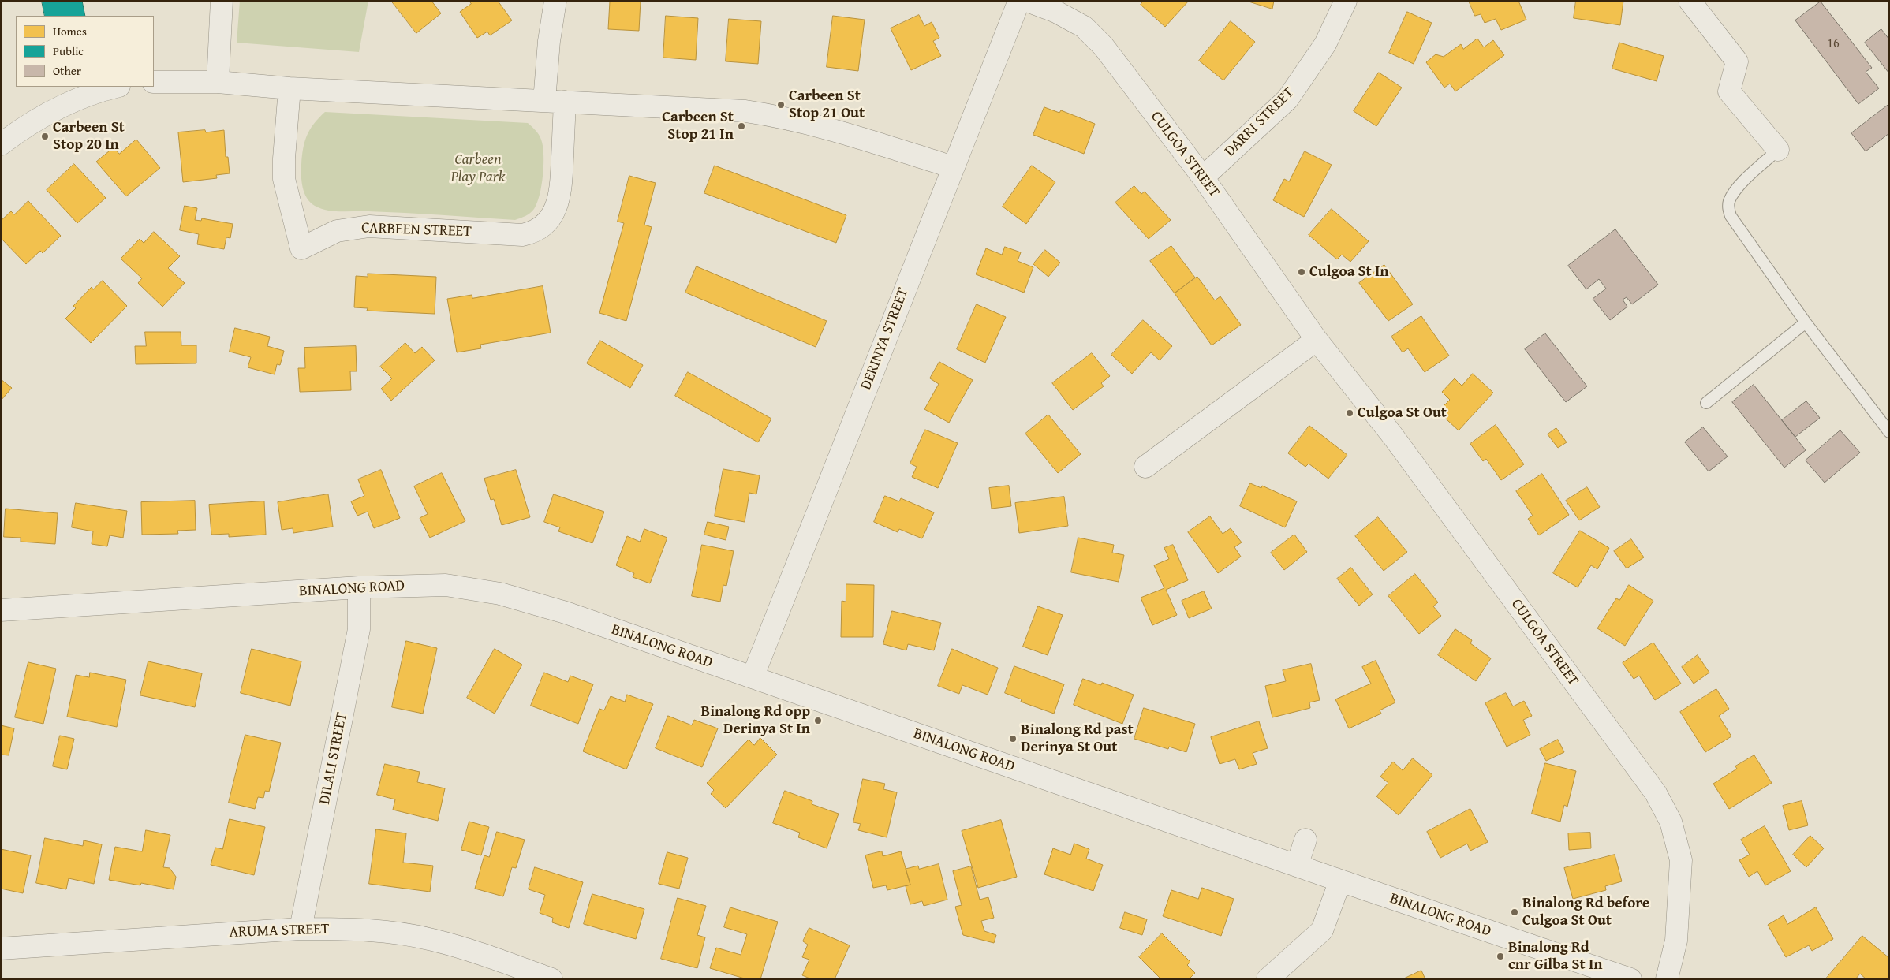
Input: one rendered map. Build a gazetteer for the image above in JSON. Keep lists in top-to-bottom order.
{
  "streets": {
    "street": [
      "DARRI STREET",
      "CULGOA STREET",
      "CARBEEN STREET",
      "DERINYA STREET",
      "BINALONG ROAD",
      "DILALI STREET",
      "ARUMA STREET"
    ]
  },
  "crossings": [
    ["DARRI STREET", "CULGOA STREET"],
    ["DERINYA STREET", "BINALONG ROAD"],
    ["BINALONG ROAD", "DILALI STREET"],
    ["DILALI STREET", "ARUMA STREET"]
  ],
  "parks": ["Carbeen Play Park"],
  "places": [
    "Carbeen St Stop 21 Out",
    "Carbeen St Stop 21 In",
    "Carbeen St Stop 20 In",
    "Culgoa St In",
    "Culgoa St Out",
    "Binalong Rd opp Derinya St In",
    "Binalong Rd past Derinya St Out",
    "Binalong Rd before Culgoa St Out",
    "Binalong Rd cnr Gilba St In"
  ],
  "house_numbers": ["16"],
  "legend": ["Homes", "Public", "Other"]
}
